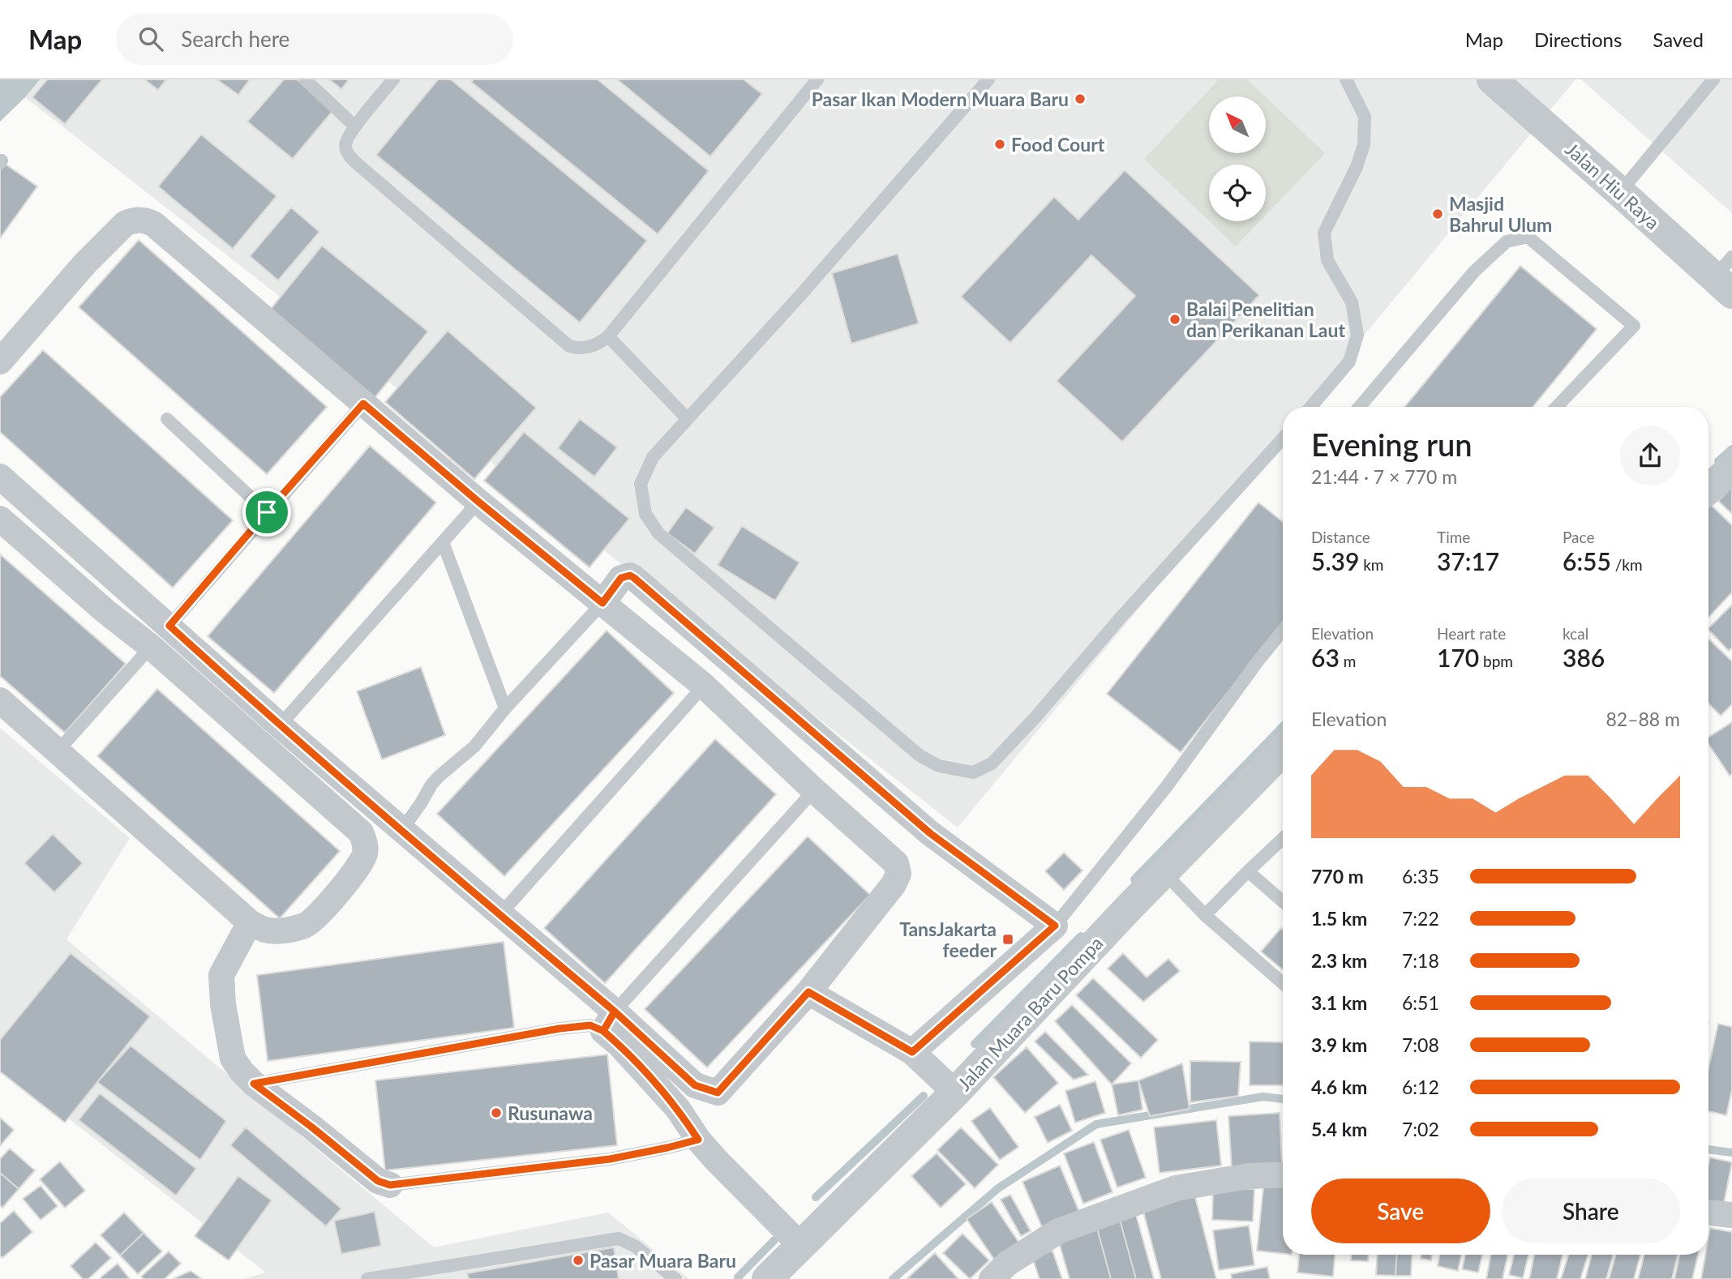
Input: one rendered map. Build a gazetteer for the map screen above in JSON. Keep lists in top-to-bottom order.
{
  "streets": {
    "street": ["Jalan Hiu Raya", "Jalan Muara Baru Pompa"]
  },
  "places": {
    "other": [
      "Pasar Ikan Modern Muara Baru",
      "Food Court",
      "Masjid Bahrul Ulum",
      "Balai Penelitian dan Perikanan Laut",
      "Rusunawa",
      "Pasar Muara Baru"
    ],
    "transit": ["TansJakarta feeder"]
  },
  "north": "top left",
  "page": {
    "header": "Map",
    "search": "Search here",
    "nav": ["Map", "Directions", "Saved"],
    "heading": ["Evening run", "21:44 · 7 × 770 m"],
    "stats": [
      ["Distance", "5.39 km"],
      ["Time", "37:17"],
      ["Pace", "6:55 /km"],
      ["Elevation", "63 m"],
      ["Heart rate", "170 bpm"],
      ["kcal", "386"]
    ],
    "chart": ["Elevation", "82–88 m"],
    "list": [
      {
        "name": "770 m",
        "note": "6:35"
      },
      {
        "name": "1.5 km",
        "note": "7:22"
      },
      {
        "name": "2.3 km",
        "note": "7:18"
      },
      {
        "name": "3.1 km",
        "note": "6:51"
      },
      {
        "name": "3.9 km",
        "note": "7:08"
      },
      {
        "name": "4.6 km",
        "note": "6:12"
      },
      {
        "name": "5.4 km",
        "note": "7:02"
      }
    ],
    "buttons": ["Save", "Share"]
  }
}
